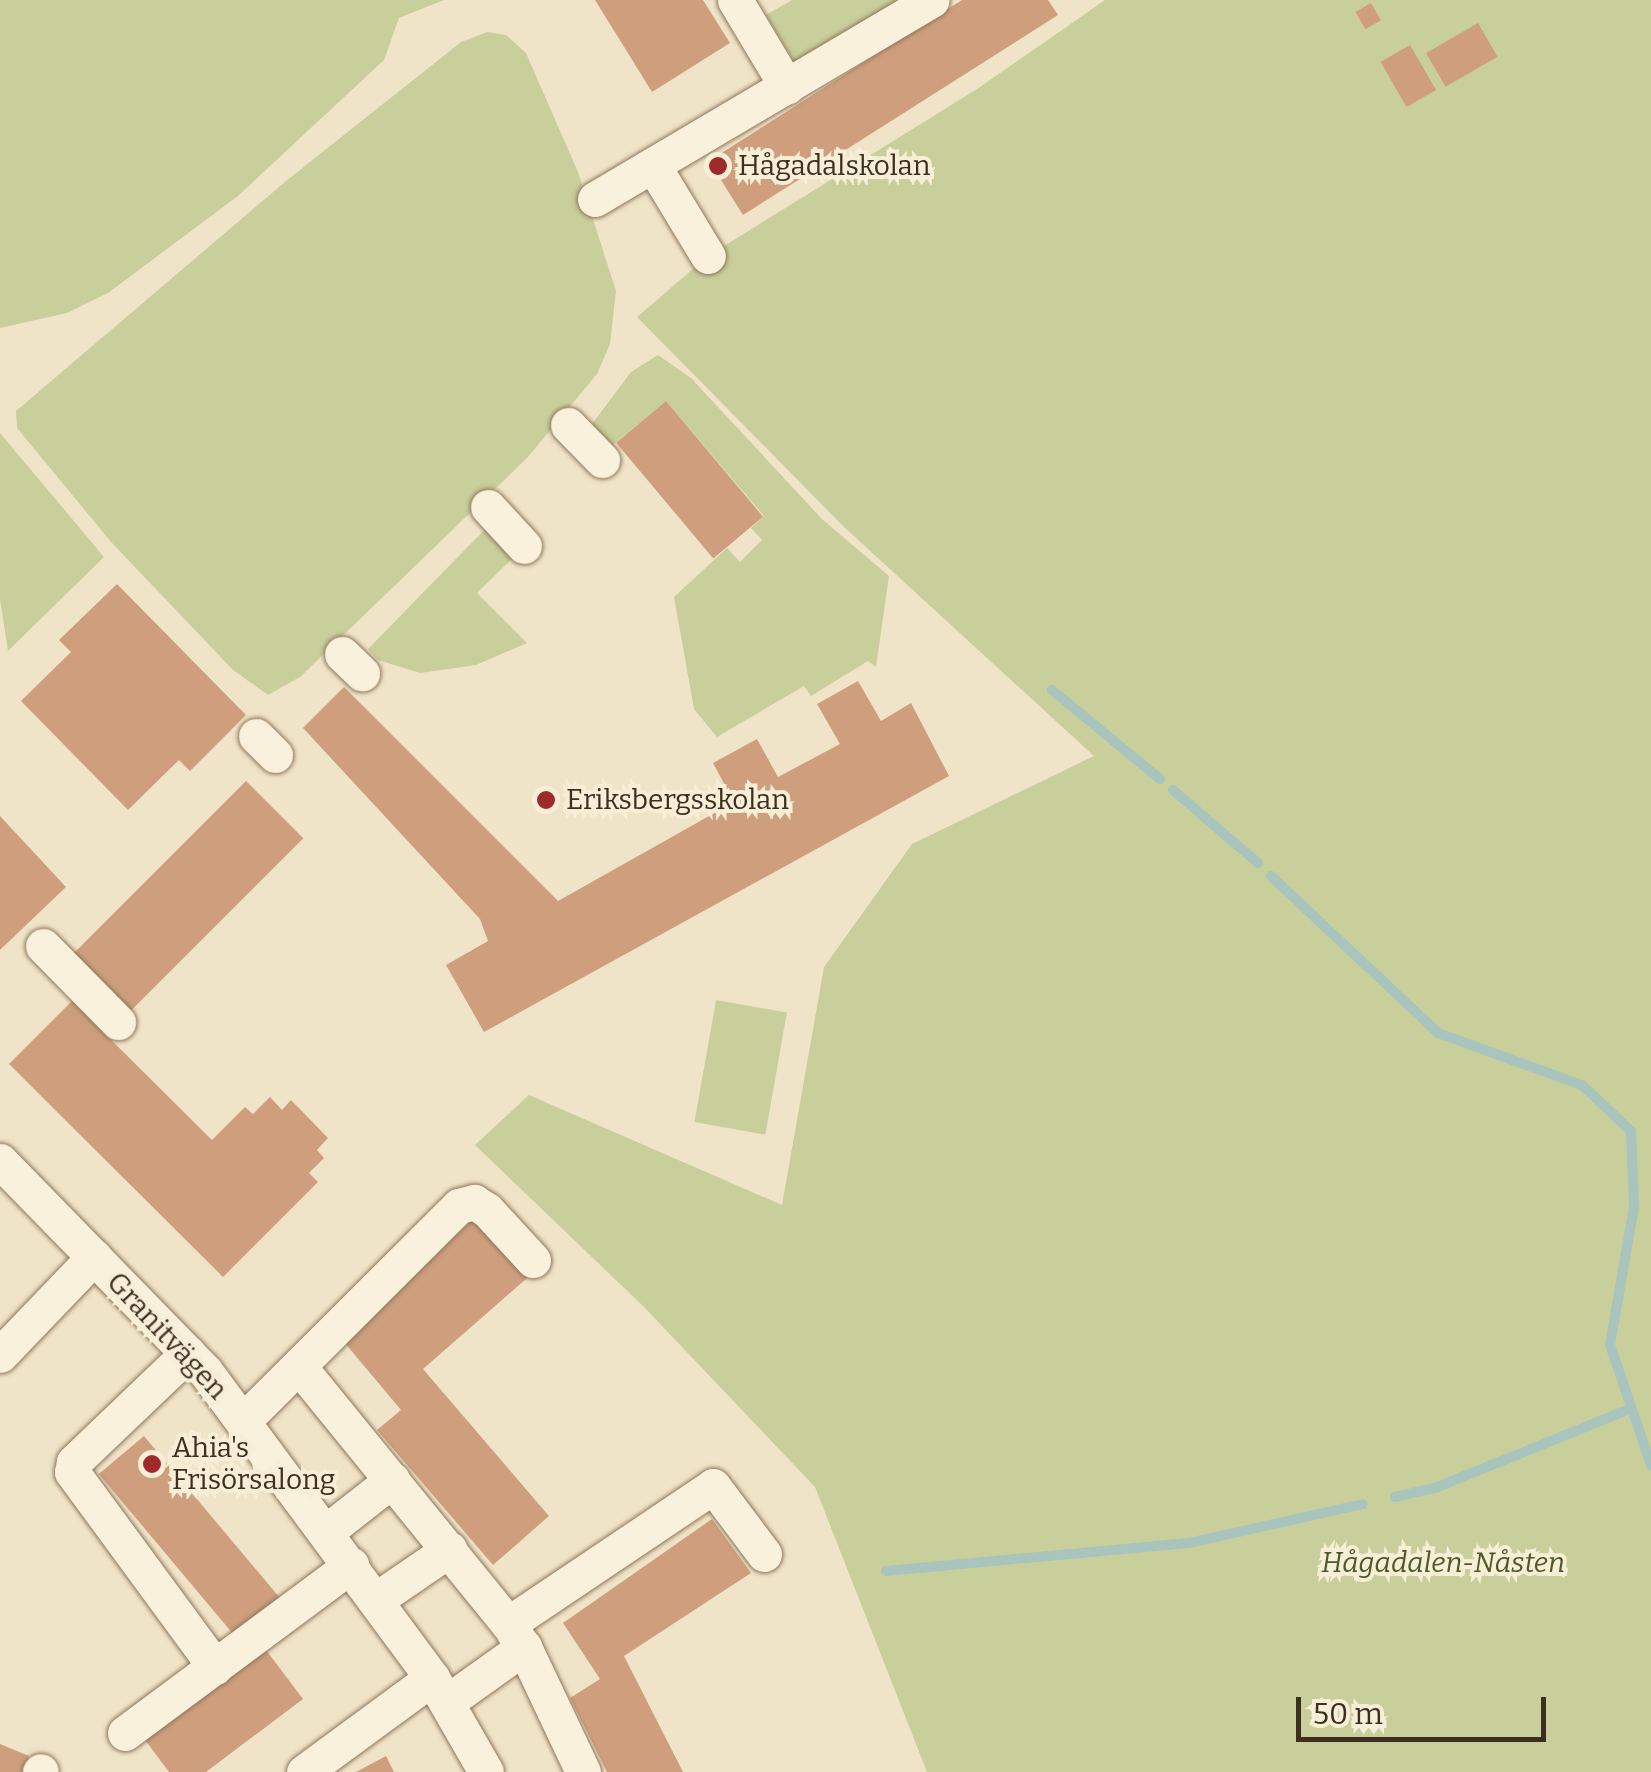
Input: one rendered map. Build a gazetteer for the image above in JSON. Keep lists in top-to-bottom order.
{
  "streets": {
    "street": ["Granitvägen"]
  },
  "parks": ["Hågadalen-Nåsten"],
  "places": ["Hågadalskolan", "Eriksbergsskolan", "Ahia's Frisörsalong"],
  "scale_bar": "50 m"
}
